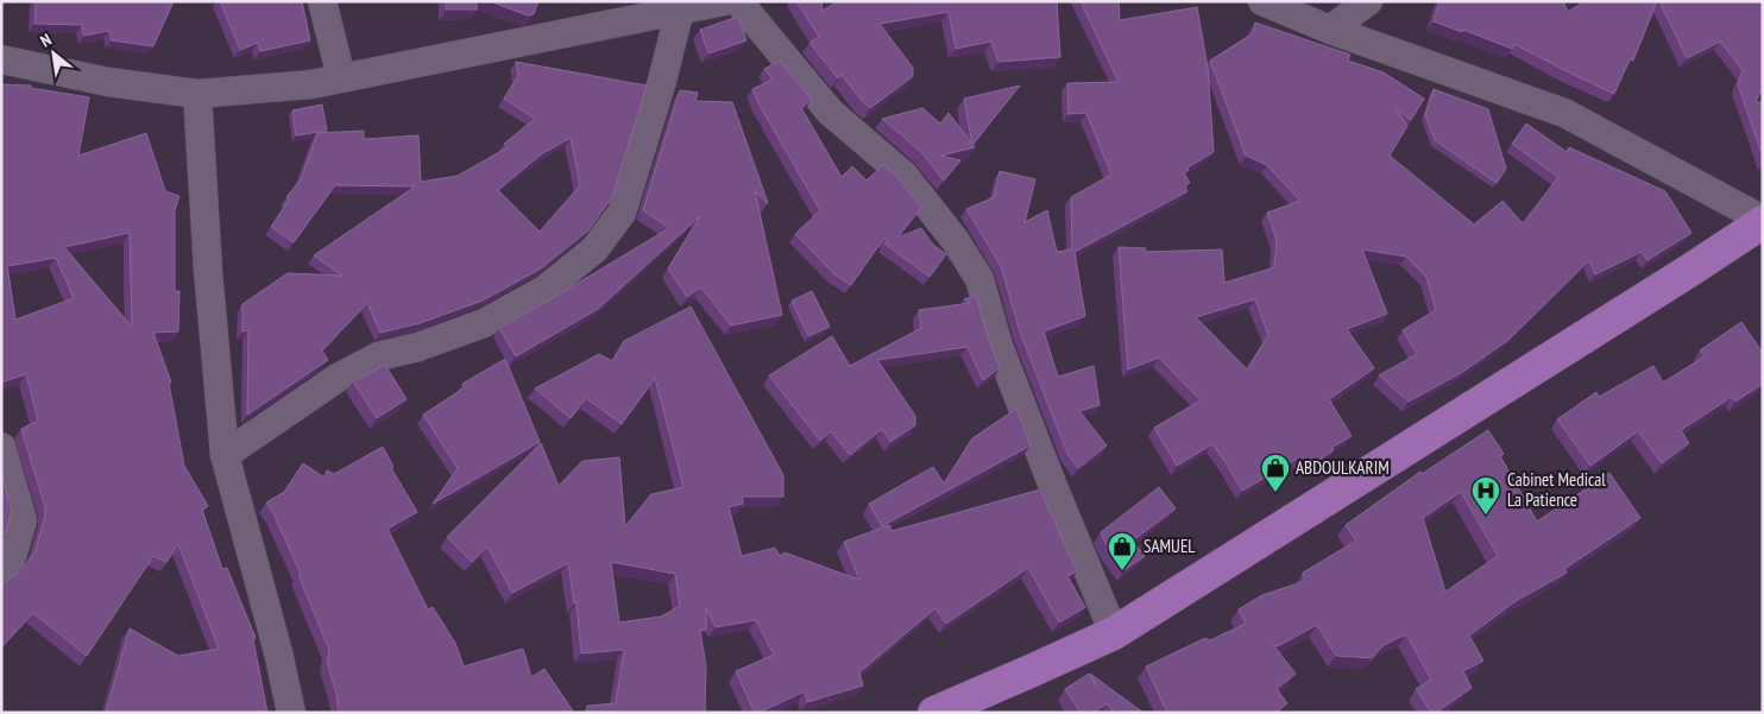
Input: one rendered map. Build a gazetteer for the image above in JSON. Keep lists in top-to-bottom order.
{
  "places": {
    "shop": ["ABDOULKARIM", "SAMUEL"],
    "hospital": ["Cabinet Medical La Patience"]
  },
  "north": "top left"
}
